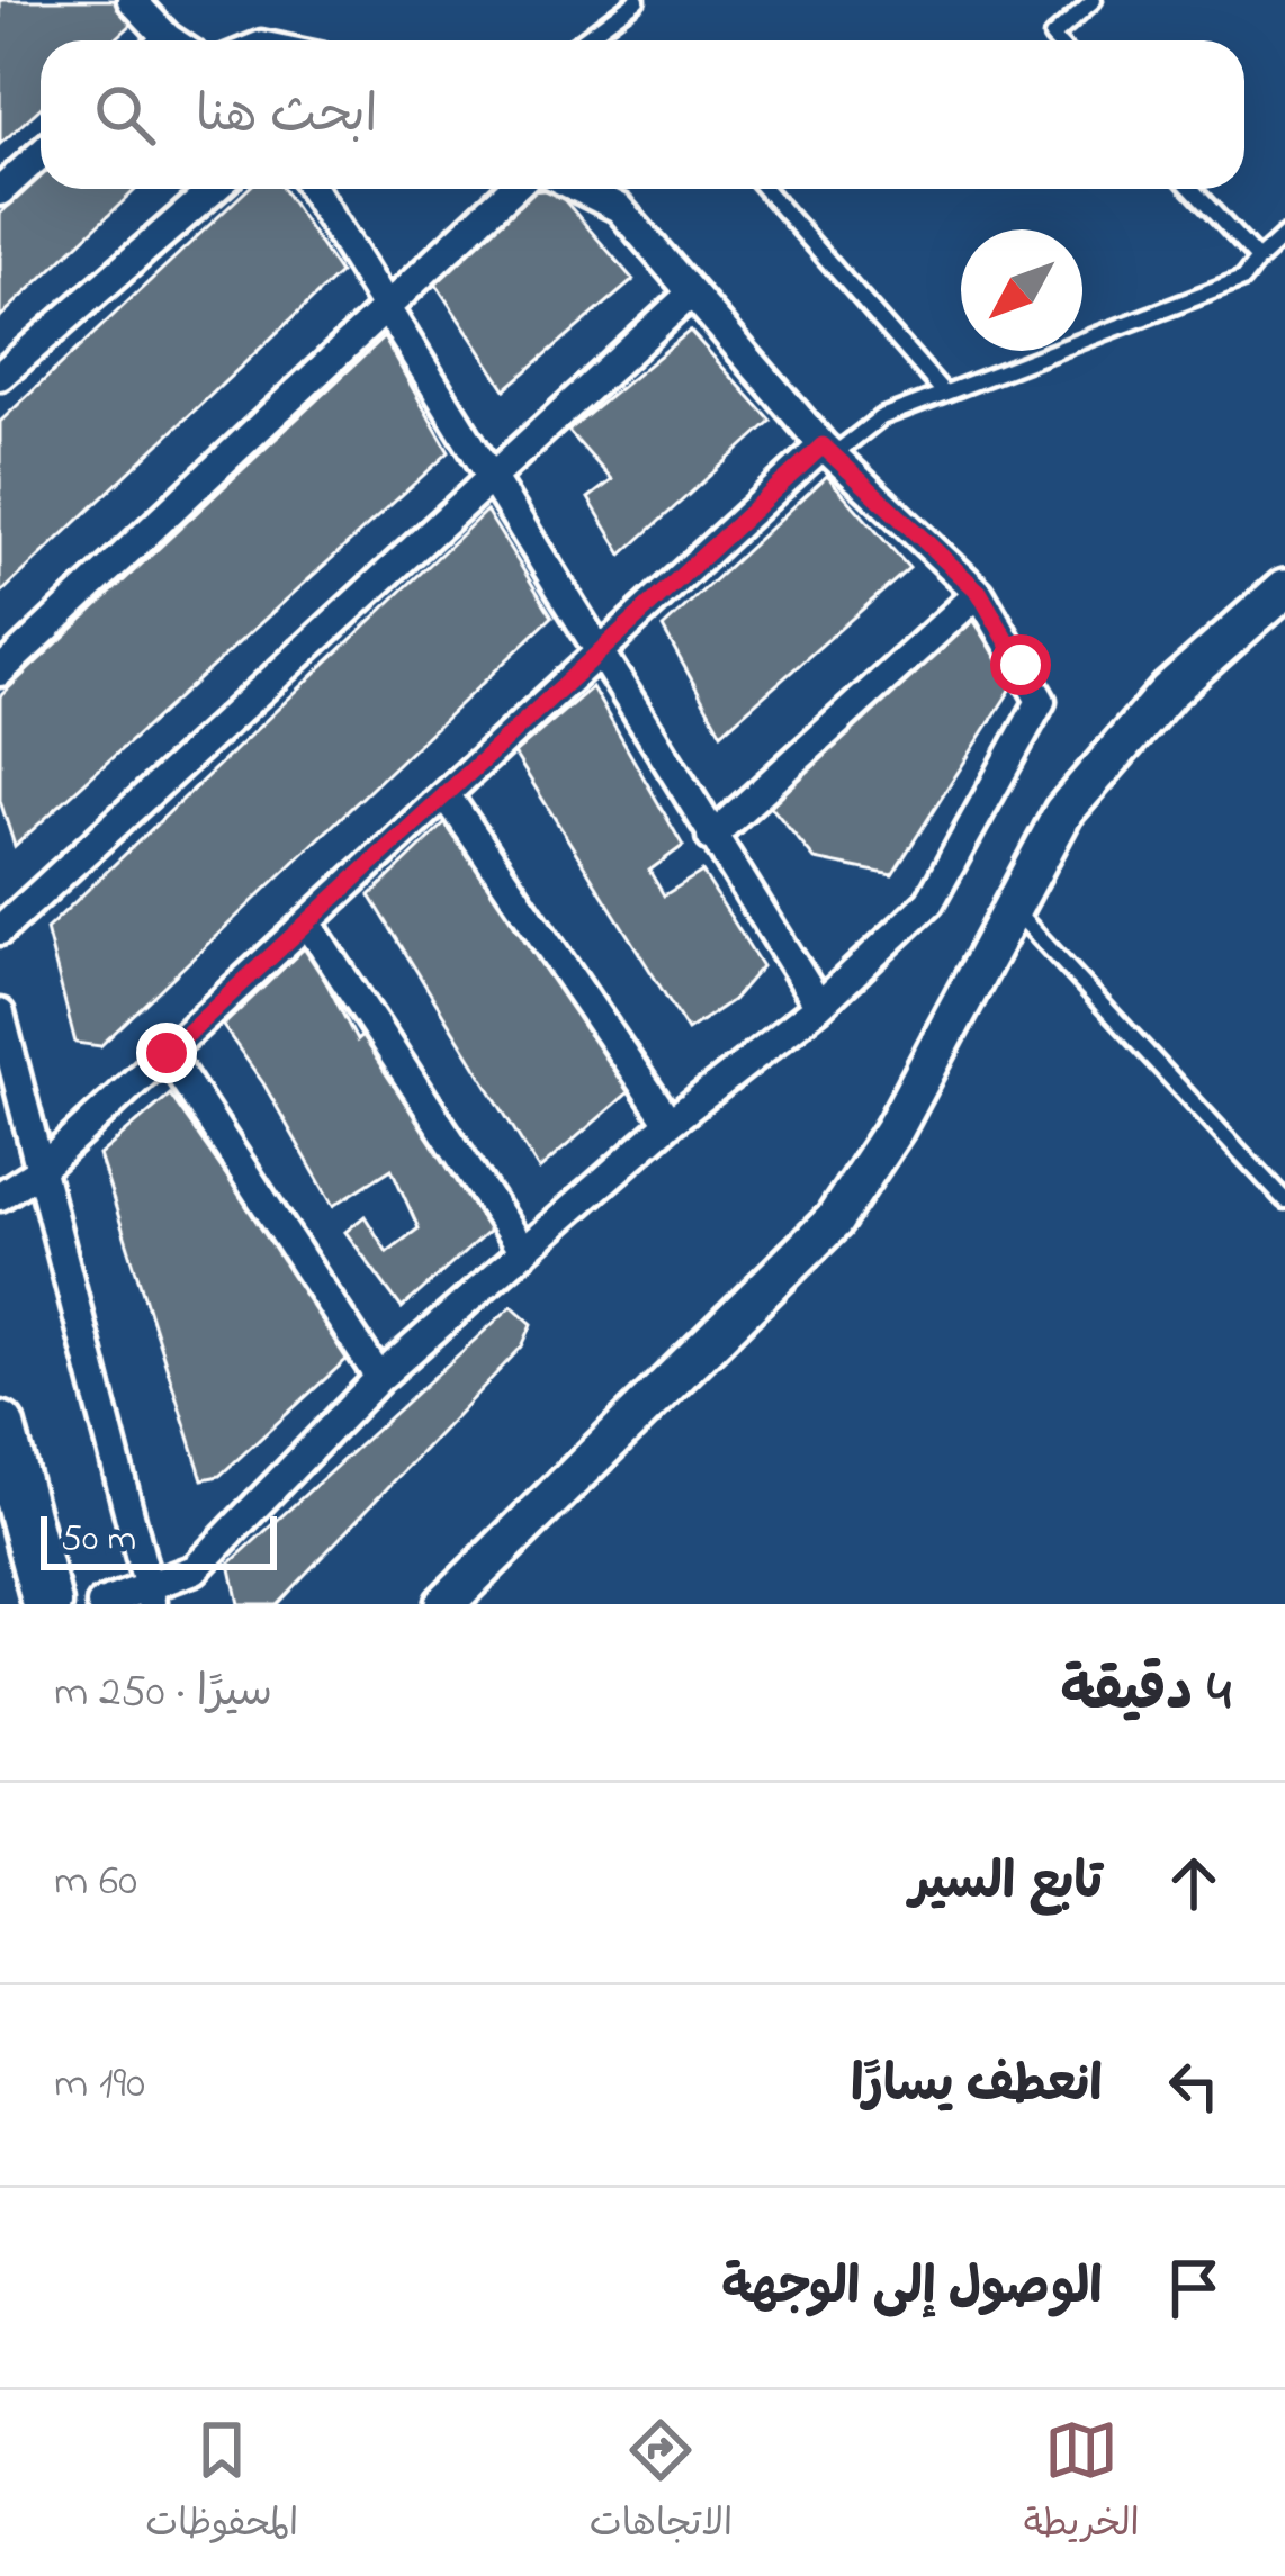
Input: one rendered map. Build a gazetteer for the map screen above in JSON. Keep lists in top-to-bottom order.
{
  "scale_bar": "50 m",
  "north": "bottom left",
  "page": {
    "search": "ابحث هنا",
    "scale": "50 m",
    "heading": ["4 دقيقة", "سيرًا · 250 m"],
    "list": [
      ["تابع السير", "60 m"],
      ["انعطف يسارًا", "190 m"],
      "الوصول إلى الوجهة"
    ],
    "nav": ["الخريطة", "الاتجاهات", "المحفوظات"]
  }
}
